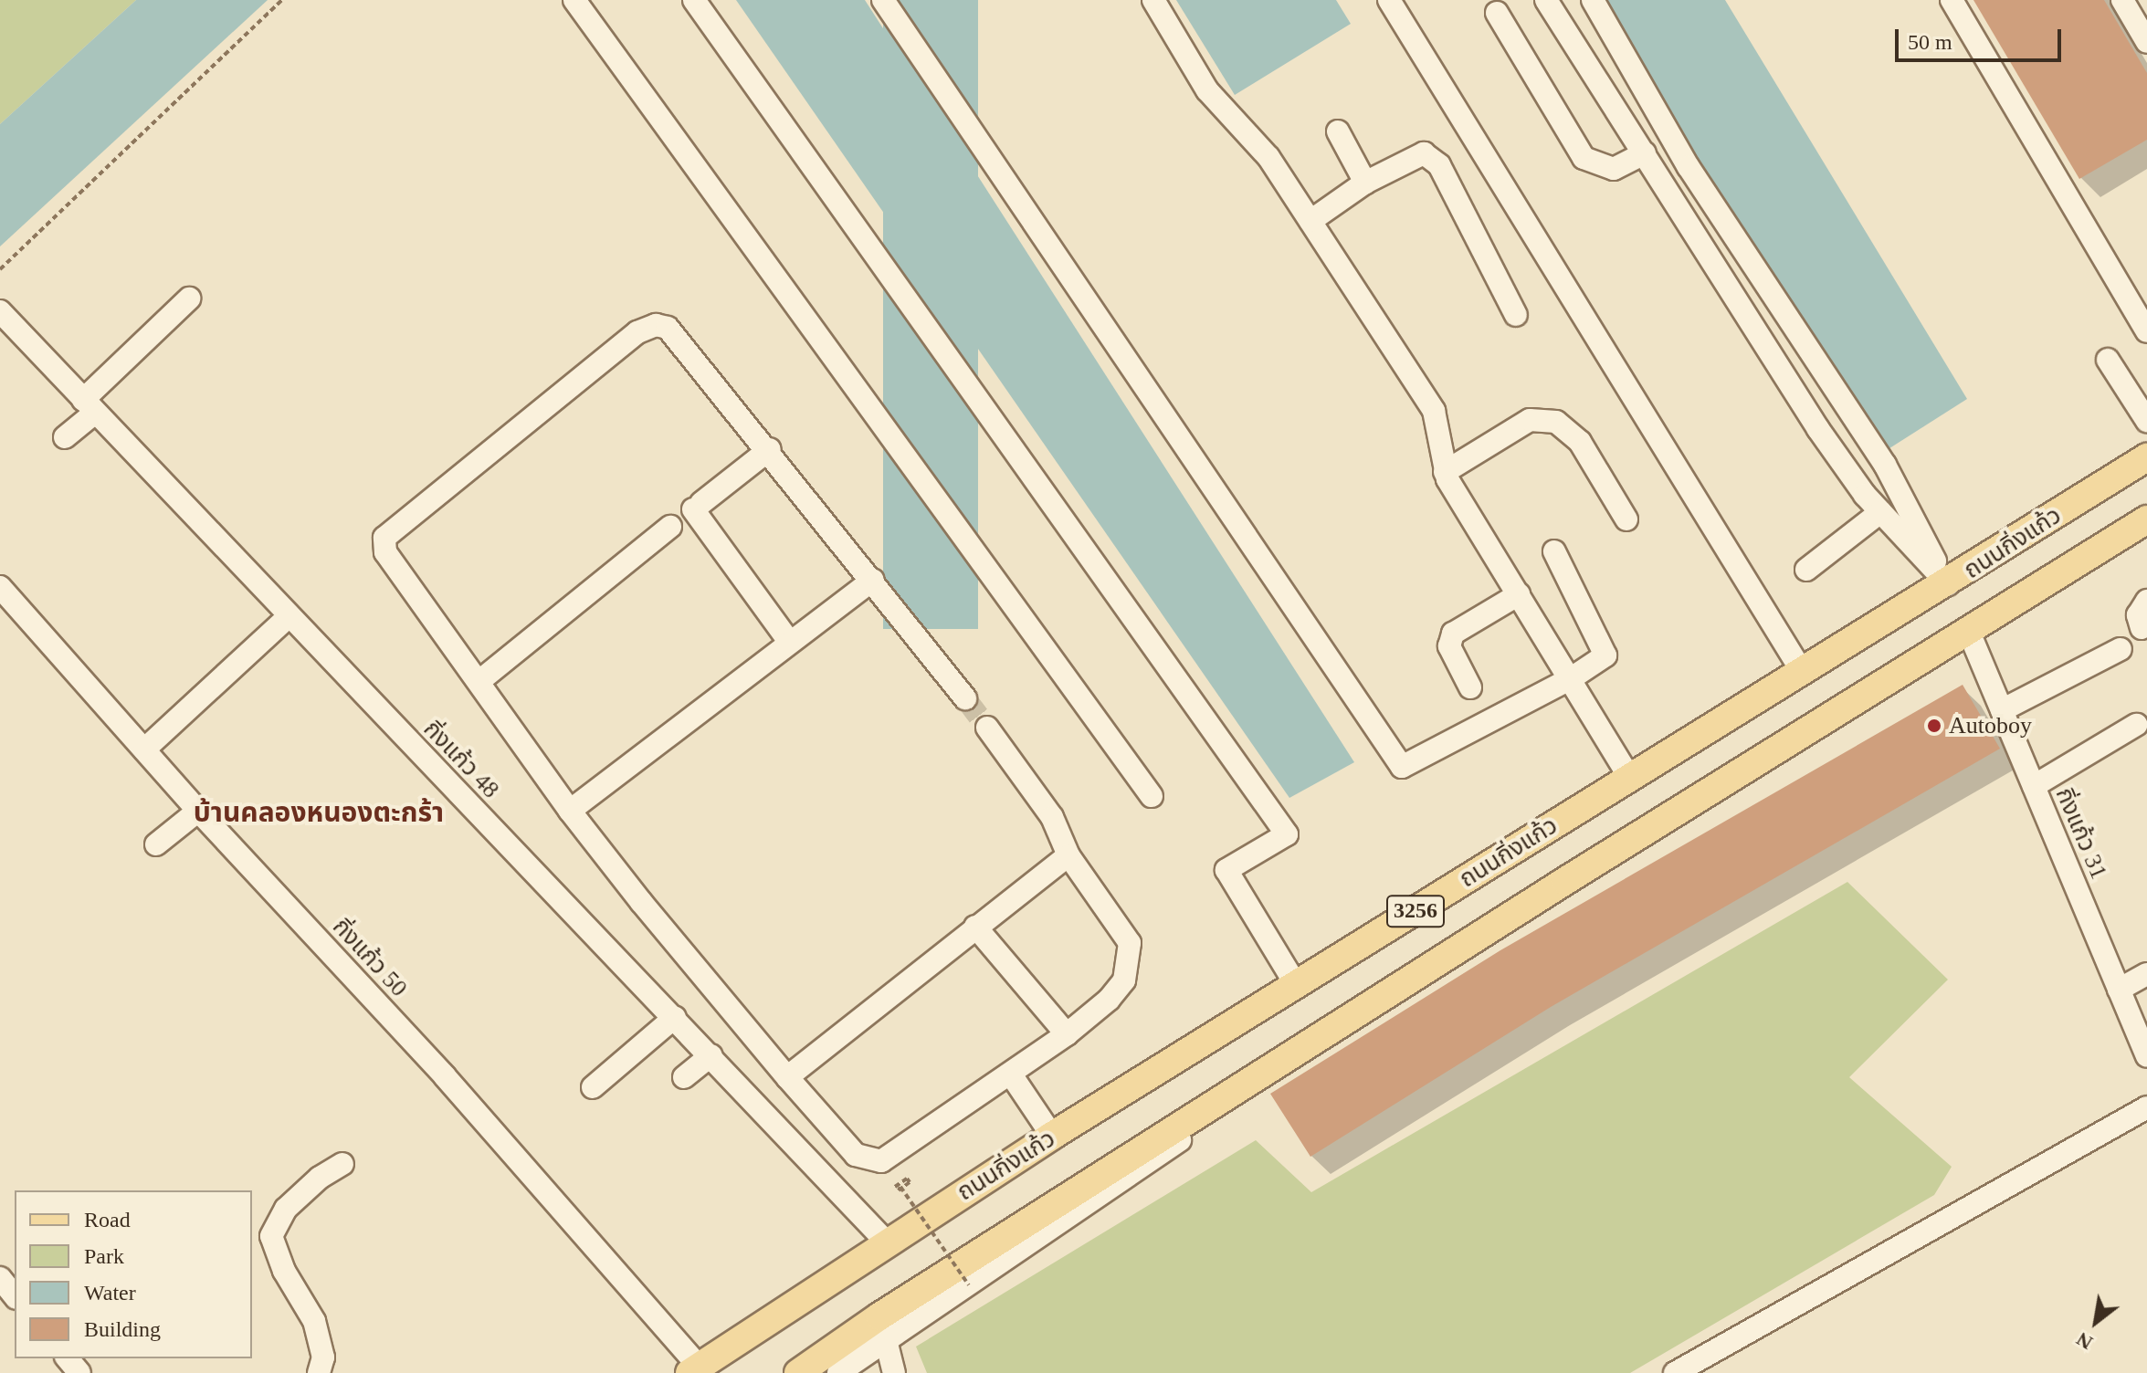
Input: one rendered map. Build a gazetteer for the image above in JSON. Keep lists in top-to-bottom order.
{
  "streets": {
    "main road": ["ถนนกิ่งแก้ว", "3256"],
    "street": ["กิ่งแก้ว 48", "กิ่งแก้ว 31", "กิ่งแก้ว 50"]
  },
  "crossings": [
    ["ถนนกิ่งแก้ว", "กิ่งแก้ว 48"],
    ["ถนนกิ่งแก้ว", "กิ่งแก้ว 31"],
    ["ถนนกิ่งแก้ว", "กิ่งแก้ว 50"]
  ],
  "districts": ["บ้านคลองหนองตะกร้า"],
  "places": ["Autoboy"],
  "legend": [
    "Road",
    "Park",
    "Water",
    "Building"
  ],
  "scale_bar": "50 m",
  "north": "bottom left"
}
